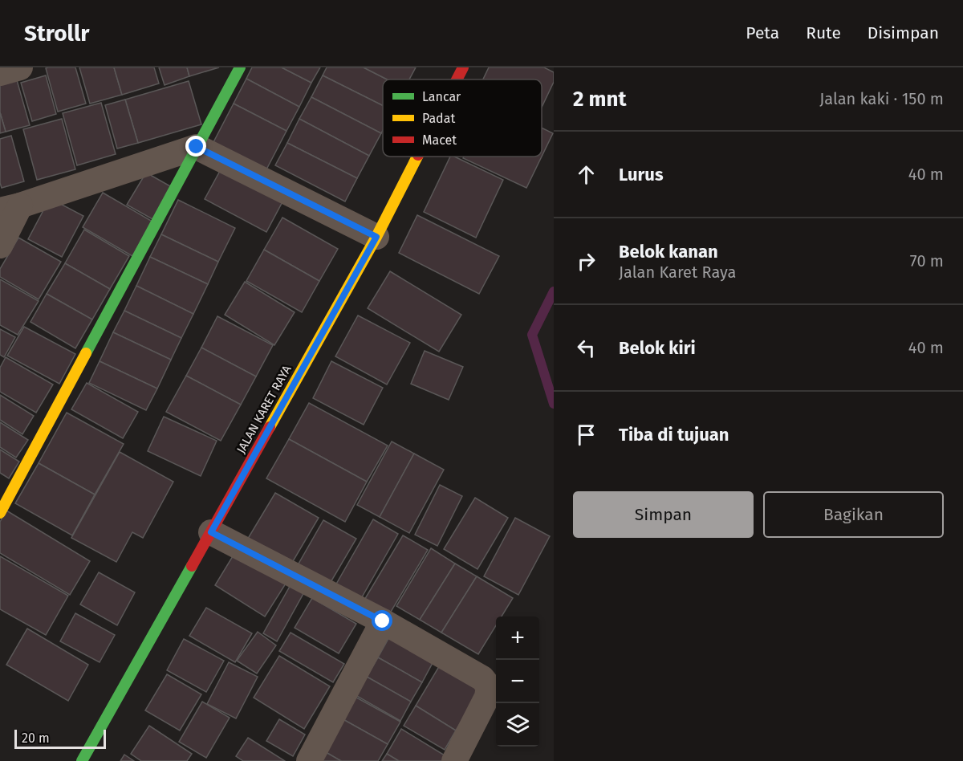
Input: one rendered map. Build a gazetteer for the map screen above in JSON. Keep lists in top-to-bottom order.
{
  "streets": {
    "street": ["JALAN KARET RAYA"]
  },
  "legend": ["Lancar", "Padat", "Macet"],
  "scale_bar": "20 m",
  "page": {
    "header": "Strollr",
    "nav": ["Peta", "Rute", "Disimpan"],
    "heading": ["2 mnt", "Jalan kaki · 150 m"],
    "list": [
      ["Lurus", "40 m"],
      ["Belok kanan", "Jalan Karet Raya", "70 m"],
      ["Belok kiri", "40 m"],
      "Tiba di tujuan"
    ],
    "buttons": ["Simpan", "Bagikan"],
    "map_buttons": ["+", "−"],
    "scale": "20 m"
  }
}
